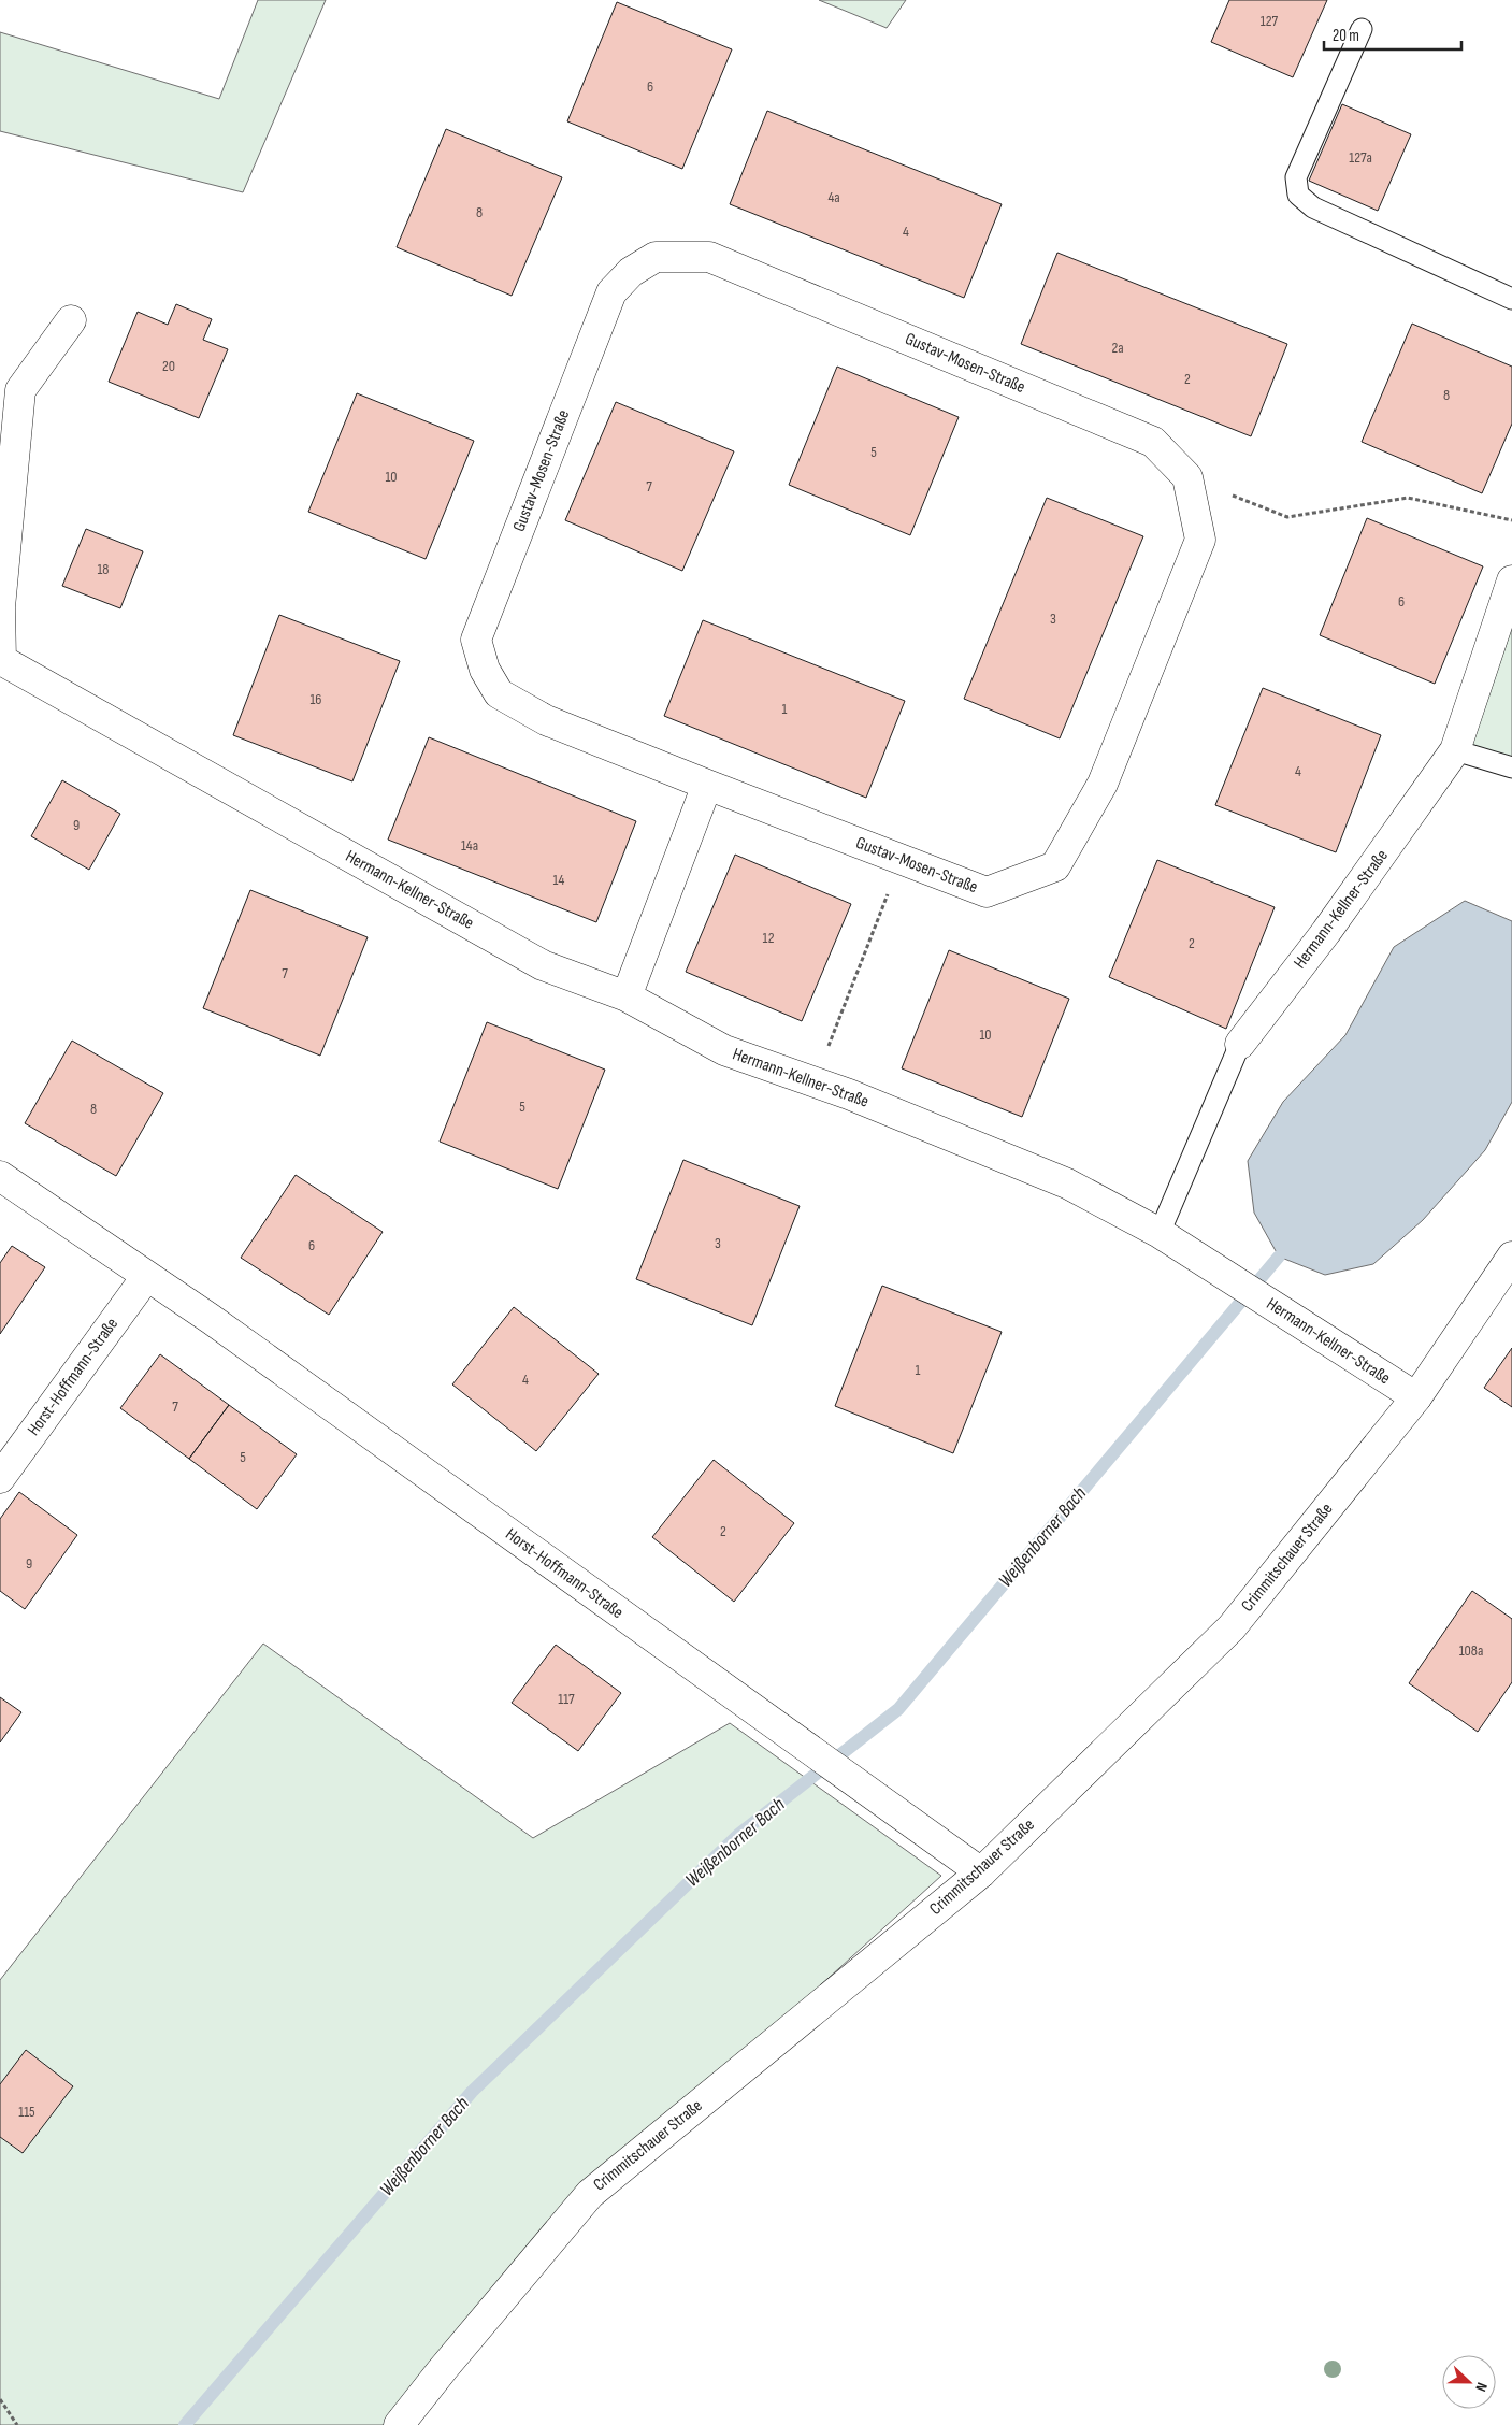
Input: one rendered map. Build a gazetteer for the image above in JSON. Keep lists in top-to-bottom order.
{
  "streets": {
    "street": [
      "Gustav-Mosen-Straße",
      "Hermann-Kellner-Straße",
      "Horst-Hoffmann-Straße",
      "Crimmitschauer Straße"
    ]
  },
  "crossings": [
    ["Hermann-Kellner-Straße", "Crimmitschauer Straße"],
    ["Horst-Hoffmann-Straße", "Crimmitschauer Straße"]
  ],
  "water": ["Weißenborner Bach"],
  "house_numbers": [
    "127",
    "6",
    "127a",
    "4a",
    "8",
    "4",
    "2a",
    "20",
    "2",
    "8",
    "5",
    "10",
    "7",
    "18",
    "6",
    "3",
    "16",
    "1",
    "4",
    "9",
    "14a",
    "14",
    "12",
    "2",
    "7",
    "10",
    "5",
    "8",
    "3",
    "6",
    "1",
    "4",
    "7",
    "5",
    "2",
    "9",
    "108a",
    "117",
    "115"
  ],
  "scale_bar": "20 m",
  "north": "right"
}
